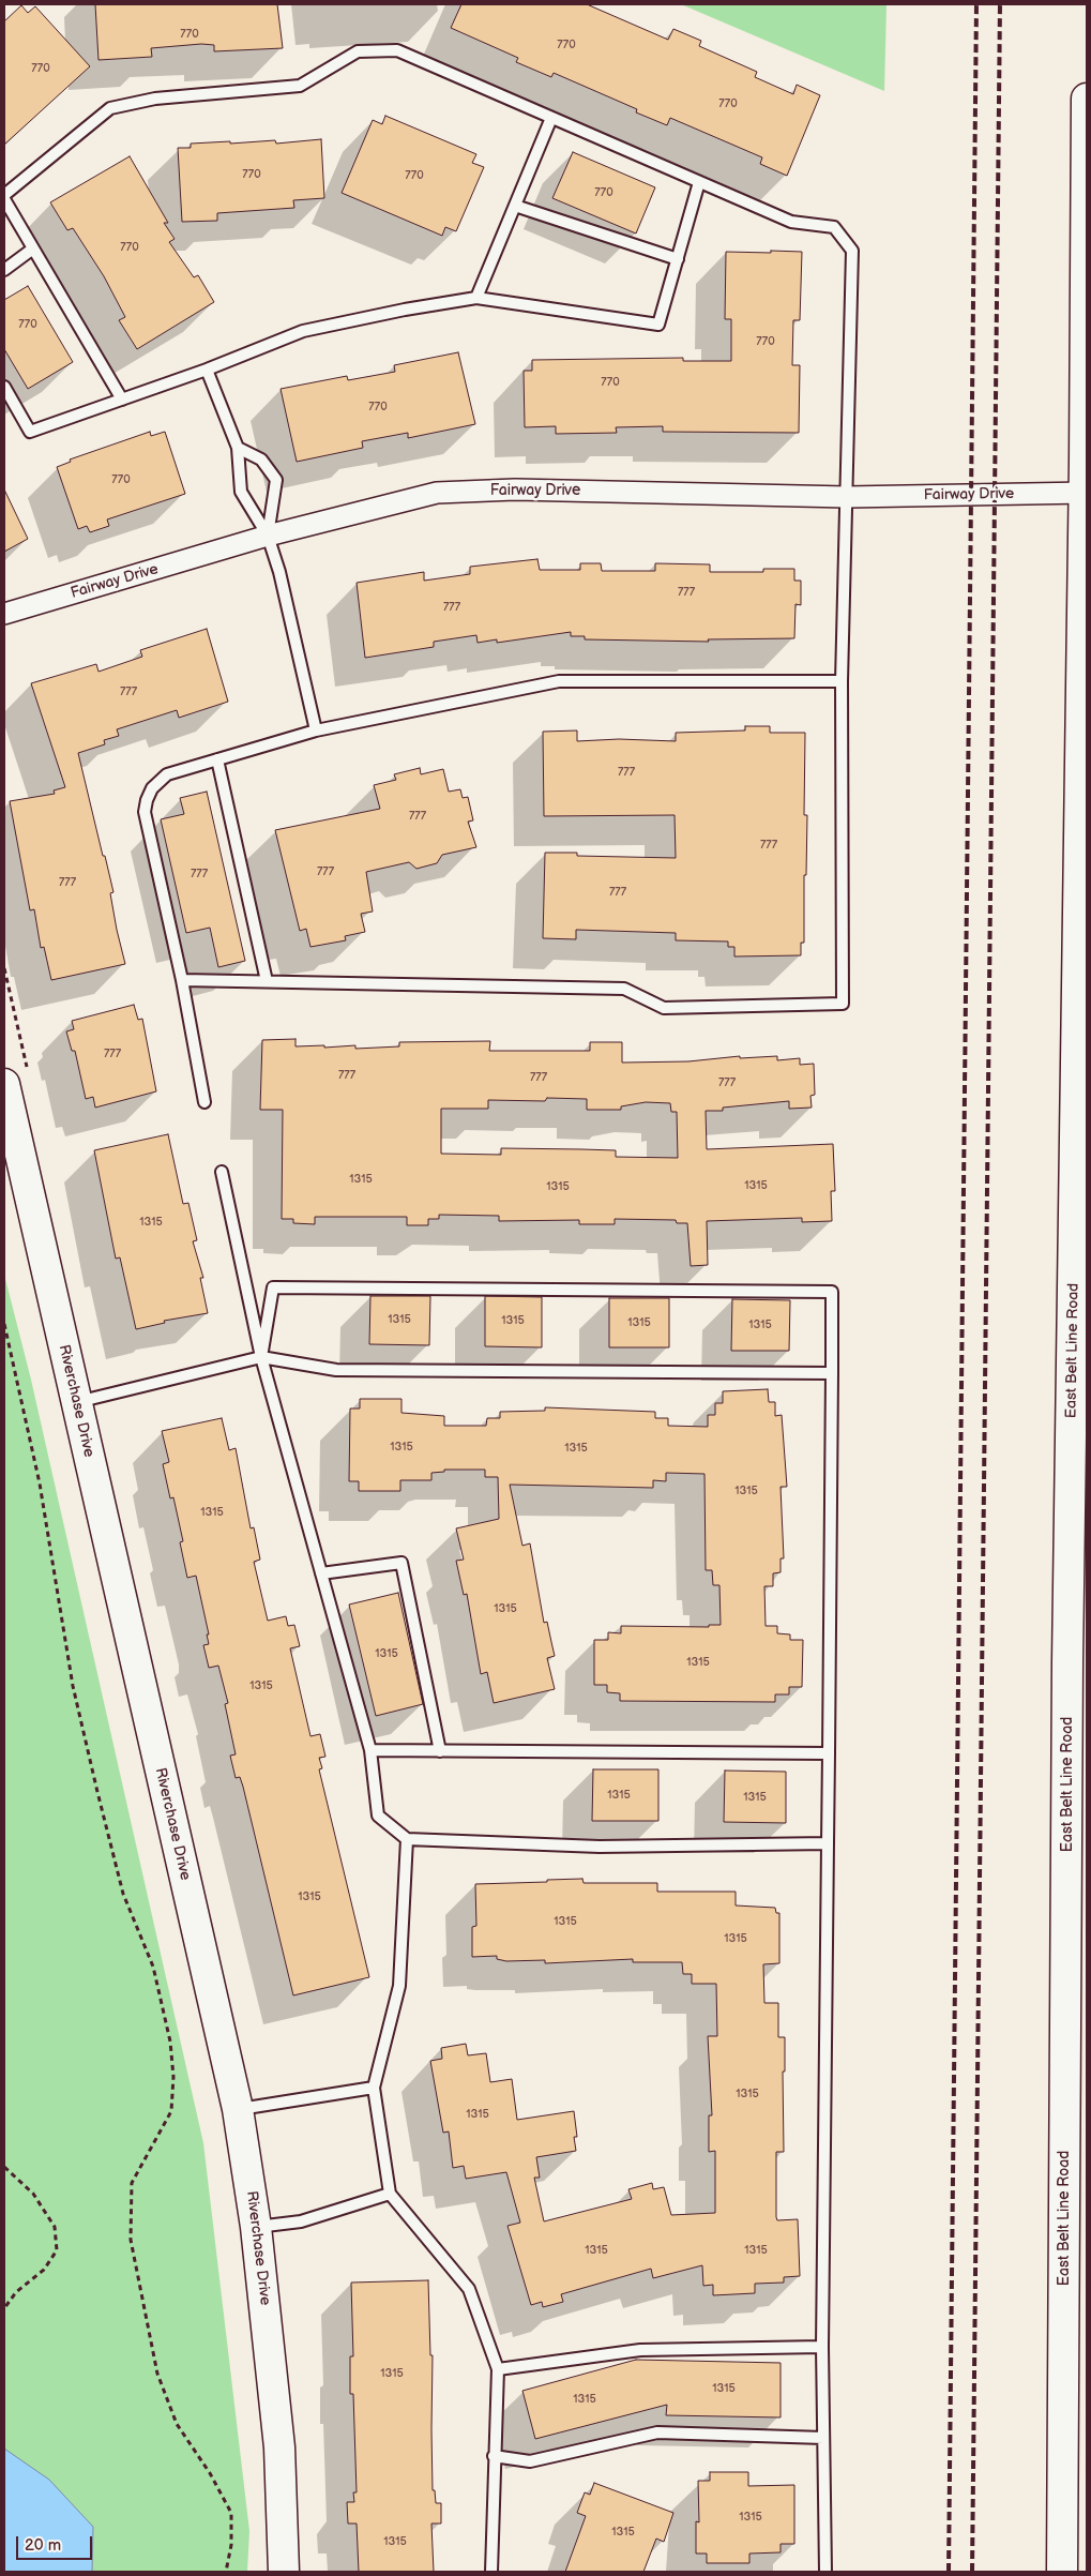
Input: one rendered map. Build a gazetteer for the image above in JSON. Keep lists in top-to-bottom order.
{
  "streets": {
    "main road": ["East Belt Line Road", "Riverchase Drive"],
    "street": ["Fairway Drive"]
  },
  "crossings": [
    ["Fairway Drive", "East Belt Line Road"]
  ],
  "house_numbers": [
    "770",
    "770",
    "770",
    "770",
    "770",
    "770",
    "770",
    "770",
    "770",
    "770",
    "770",
    "770",
    "770",
    "777",
    "777",
    "777",
    "777",
    "777",
    "777",
    "777",
    "777",
    "777",
    "777",
    "777",
    "777",
    "777",
    "777",
    "1315",
    "1315",
    "1315",
    "1315",
    "1315",
    "1315",
    "1315",
    "1315",
    "1315",
    "1315",
    "1315",
    "1315",
    "1315",
    "1315",
    "1315",
    "1315",
    "1315",
    "1315",
    "1315",
    "1315",
    "1315",
    "1315",
    "1315",
    "1315",
    "1315",
    "1315",
    "1315",
    "1315",
    "1315",
    "1315",
    "1315"
  ],
  "scale_bar": "20 m"
}
